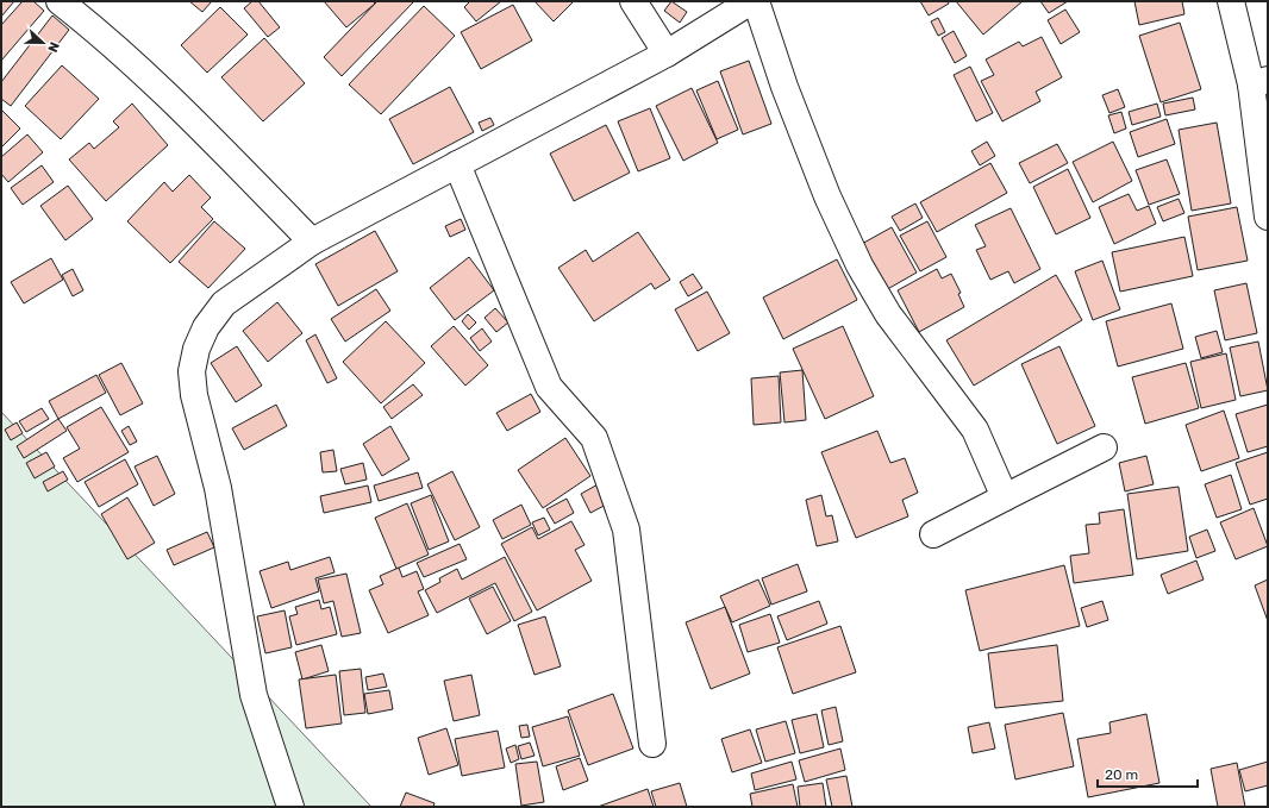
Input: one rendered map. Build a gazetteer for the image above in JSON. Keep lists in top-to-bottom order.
{
  "scale_bar": "20 m",
  "north": "right"
}
